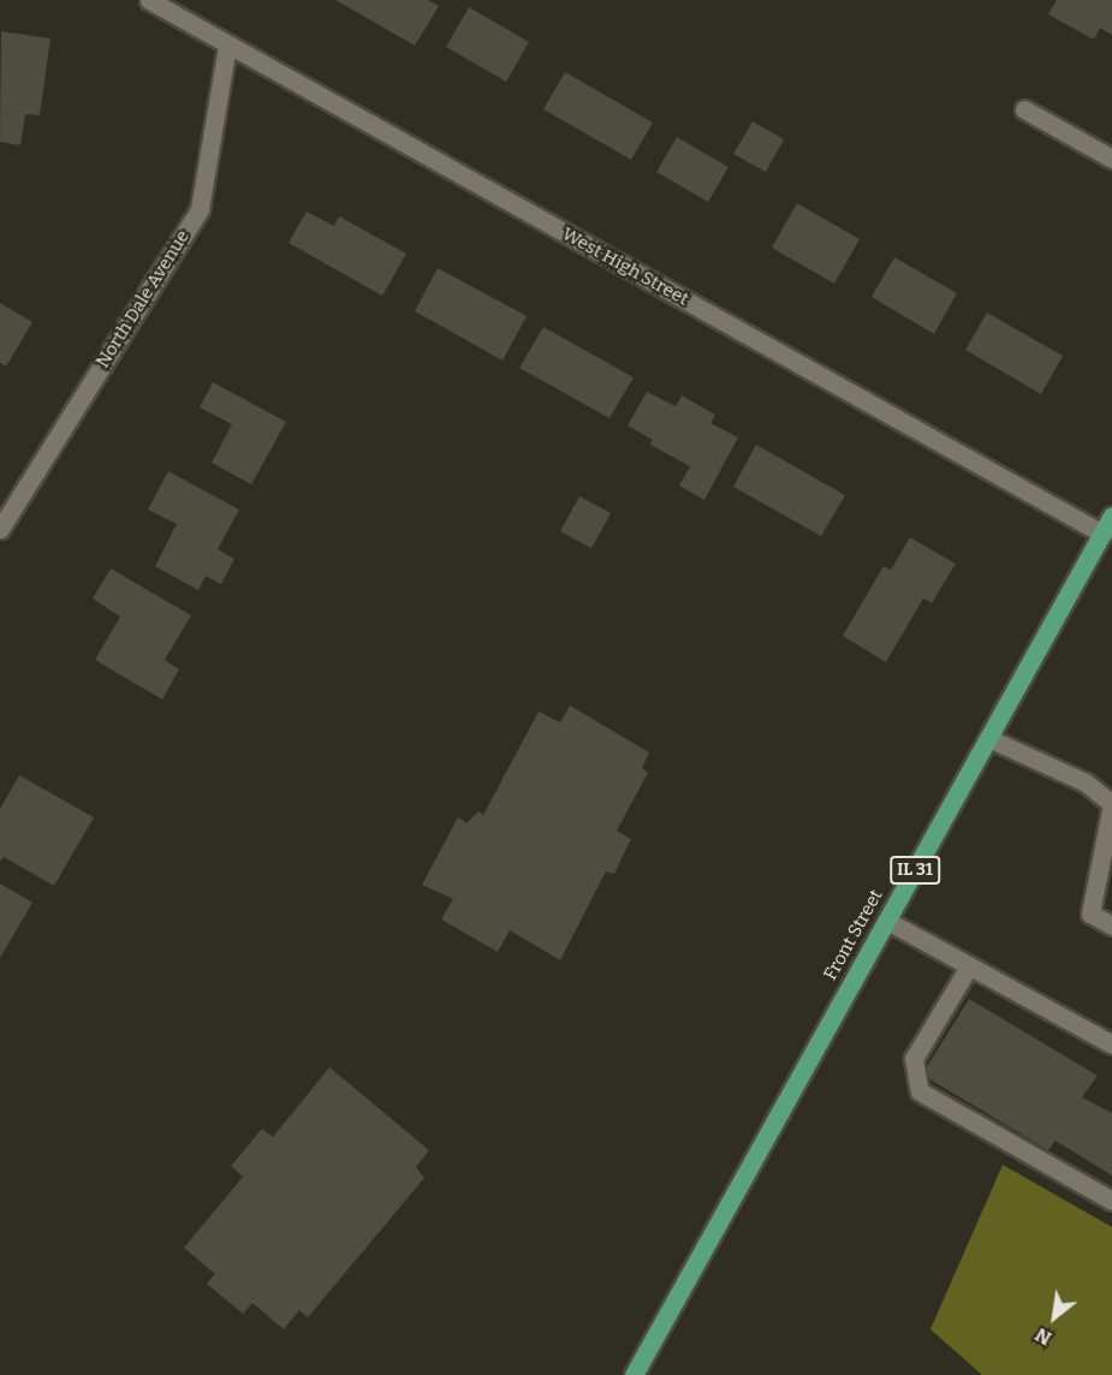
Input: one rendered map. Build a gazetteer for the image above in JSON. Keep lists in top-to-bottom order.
{
  "streets": {
    "main road": ["IL 31", "Front Street"],
    "street": ["West High Street", "North Dale Avenue"]
  },
  "crossings": [
    ["West High Street", "North Dale Avenue"],
    ["West High Street", "Front Street"]
  ],
  "north": "bottom left"
}
